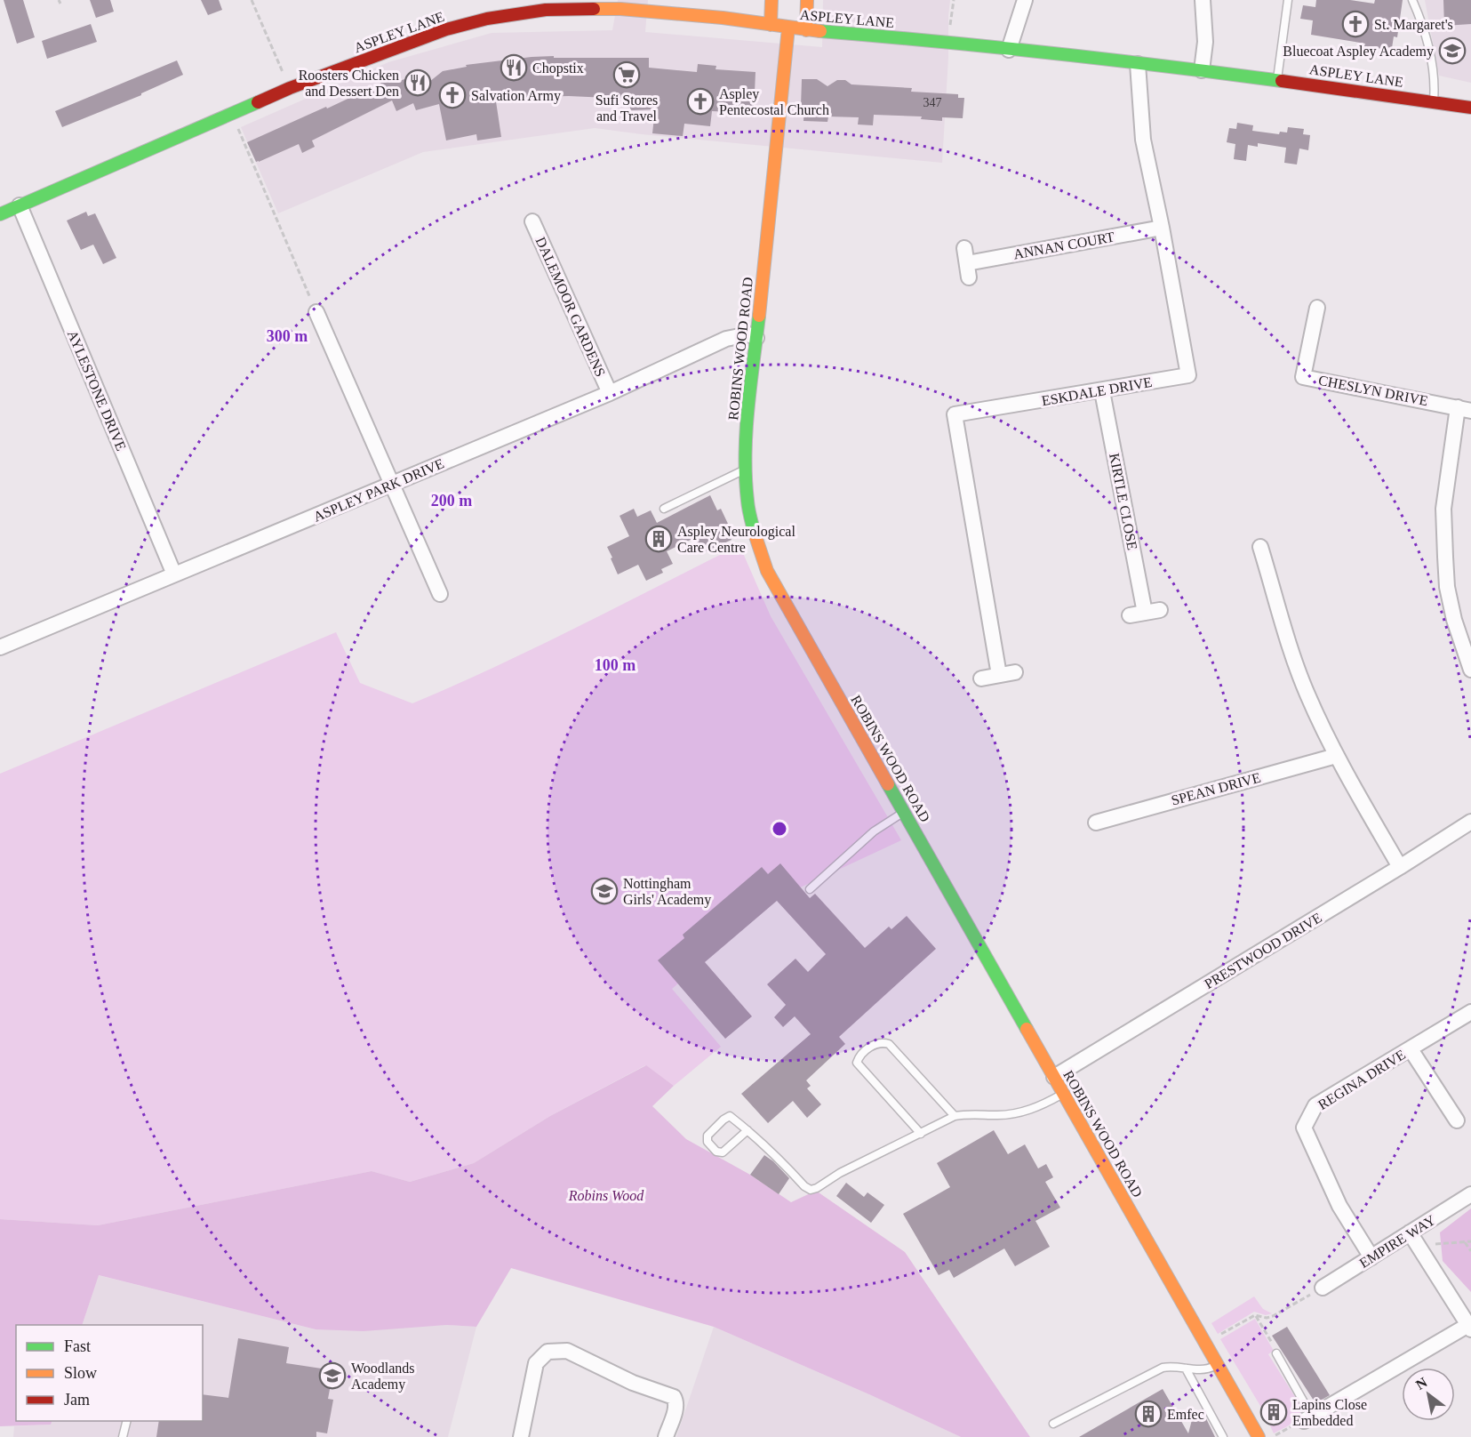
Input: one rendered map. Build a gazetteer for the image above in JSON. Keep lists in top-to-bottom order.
{
  "streets": {
    "street": [
      "ASPLEY LANE",
      "ANNAN COURT",
      "DALEMOOR GARDENS",
      "ROBINS WOOD ROAD",
      "AYLESTONE DRIVE",
      "CHESLYN DRIVE",
      "ESKDALE DRIVE",
      "ASPLEY PARK DRIVE",
      "KIRTLE CLOSE",
      "SPEAN DRIVE",
      "PRESTWOOD DRIVE",
      "REGINA DRIVE",
      "EMPIRE WAY"
    ]
  },
  "crossings": [
    ["ASPLEY LANE", "ROBINS WOOD ROAD"],
    ["ASPLEY LANE", "AYLESTONE DRIVE"],
    ["ASPLEY LANE", "ESKDALE DRIVE"],
    ["ANNAN COURT", "ESKDALE DRIVE"],
    ["DALEMOOR GARDENS", "ASPLEY PARK DRIVE"],
    ["ROBINS WOOD ROAD", "ASPLEY PARK DRIVE"],
    ["ROBINS WOOD ROAD", "PRESTWOOD DRIVE"],
    ["AYLESTONE DRIVE", "ASPLEY PARK DRIVE"],
    ["ESKDALE DRIVE", "KIRTLE CLOSE"],
    ["REGINA DRIVE", "EMPIRE WAY"]
  ],
  "parks": ["Robins Wood"],
  "places": {
    "church": ["St. Margaret's", "Salvation Army", "Aspley Pentecostal Church"],
    "school or university": ["Bluecoat Aspley Academy", "Nottingham Girls' Academy", "Woodlands Academy"],
    "restaurant": ["Chopstix", "Roosters Chicken and Dessert Den"],
    "supermarket": ["Sufi Stores and Travel"],
    "building": ["Aspley Neurological Care Centre", "Lapins Close Embedded", "Emfec"]
  },
  "house_numbers": ["347"],
  "legend": ["Fast", "Slow", "Jam"],
  "north": "top left",
  "rings": ["300 m", "200 m", "100 m"]
}
